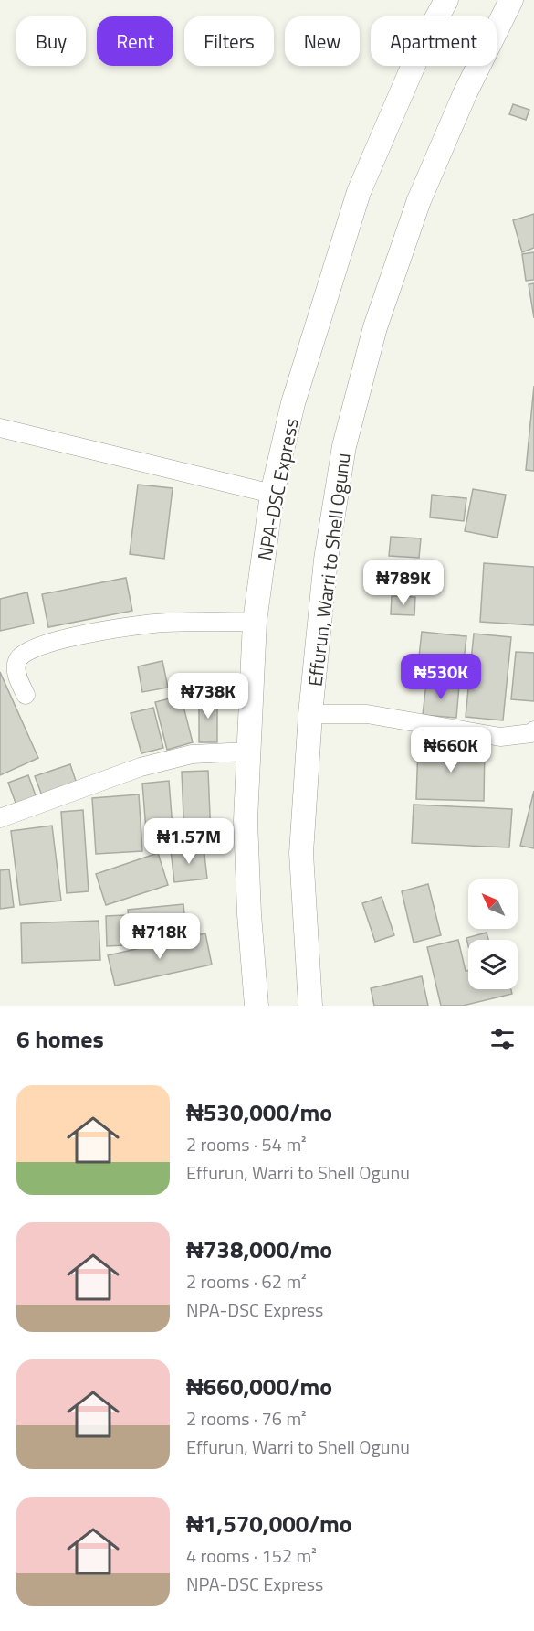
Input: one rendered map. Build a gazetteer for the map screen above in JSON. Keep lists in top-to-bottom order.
{
  "streets": {
    "main road": ["NPA-DSC Express", "Effurun, Warri to Shell Ogunu"]
  },
  "north": "top left",
  "page": {
    "chip": [
      "Buy",
      "Rent",
      "Filters",
      "New",
      "Apartment"
    ],
    "price": [
      "₦789K",
      "₦530K",
      "₦738K",
      "₦660K",
      "₦1.57M",
      "₦718K"
    ],
    "heading": "6 homes",
    "list": [
      {
        "name": "₦530,000/mo",
        "note": "2 rooms · 54 m² · Effurun, Warri to Shell Ogunu"
      },
      {
        "name": "₦738,000/mo",
        "note": "2 rooms · 62 m² · NPA-DSC Express"
      },
      {
        "name": "₦660,000/mo",
        "note": "2 rooms · 76 m² · Effurun, Warri to Shell Ogunu"
      },
      {
        "name": "₦1,570,000/mo",
        "note": "4 rooms · 152 m² · NPA-DSC Express"
      }
    ]
  }
}
